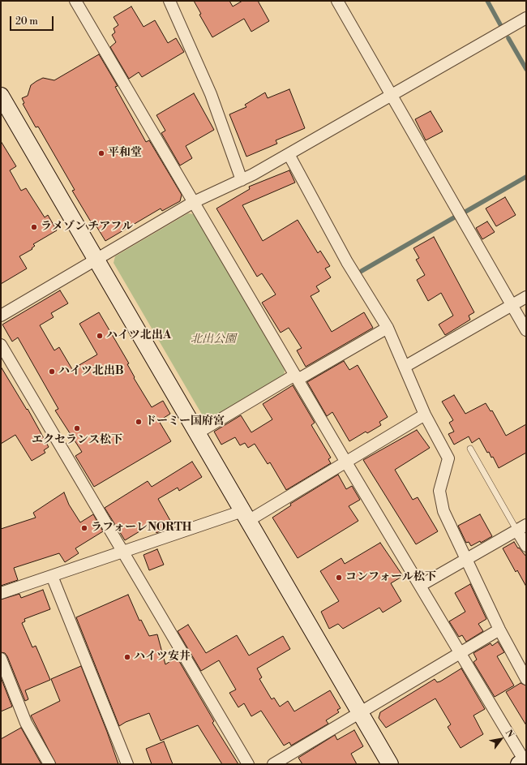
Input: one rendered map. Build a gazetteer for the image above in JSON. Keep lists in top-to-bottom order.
{
  "parks": ["北出公園"],
  "places": [
    "平和堂",
    "ラメゾン チアフル",
    "ハイツ北出A",
    "ハイツ北出B",
    "ドーミー国府宮",
    "エクセランス松下",
    "ラフォーレNORTH",
    "コンフォール松下",
    "ハイツ安井"
  ],
  "scale_bar": "20 m",
  "north": "top right"
}
